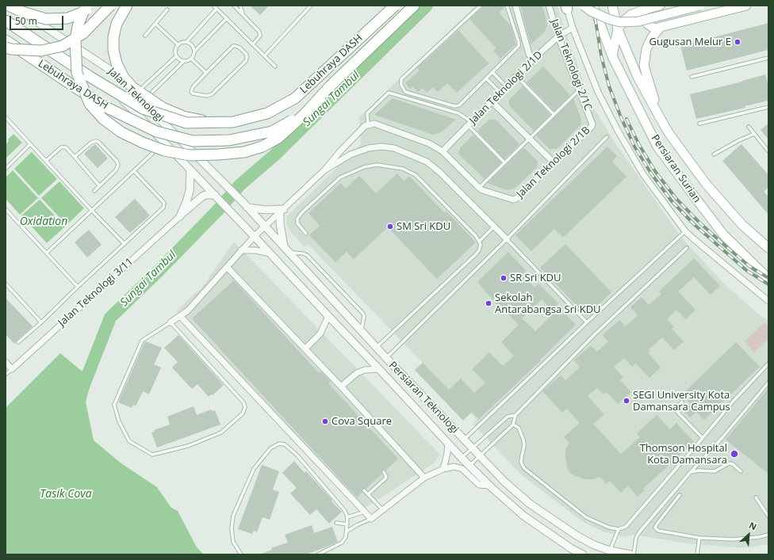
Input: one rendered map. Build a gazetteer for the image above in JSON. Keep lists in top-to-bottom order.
{
  "streets": {
    "highway": ["Lebuhraya DASH"],
    "main road": ["Persiaran Surian"],
    "street": [
      "Jalan Teknologi 2/1C",
      "Jalan Teknologi 2/1D",
      "Jalan Teknologi",
      "Jalan Teknologi 2/1B",
      "Jalan Teknologi 3/11",
      "Persiaran Teknologi"
    ]
  },
  "crossings": [
    ["Jalan Teknologi 2/1C", "Jalan Teknologi 2/1D"],
    ["Jalan Teknologi 2/1C", "Jalan Teknologi 2/1B"],
    ["Jalan Teknologi", "Persiaran Teknologi"]
  ],
  "water": ["Sungai Tambul", "Oxidation", "Tasik Cova"],
  "places": [
    "Gugusan Melur E",
    "SM Sri KDU",
    "SR Sri KDU",
    "Sekolah Antarabangsa Sri KDU",
    "SEGI University Kota Damansara Campus",
    "Cova Square",
    "Thomson Hospital Kota Damansara"
  ],
  "scale_bar": "50 m",
  "north": "top right"
}
